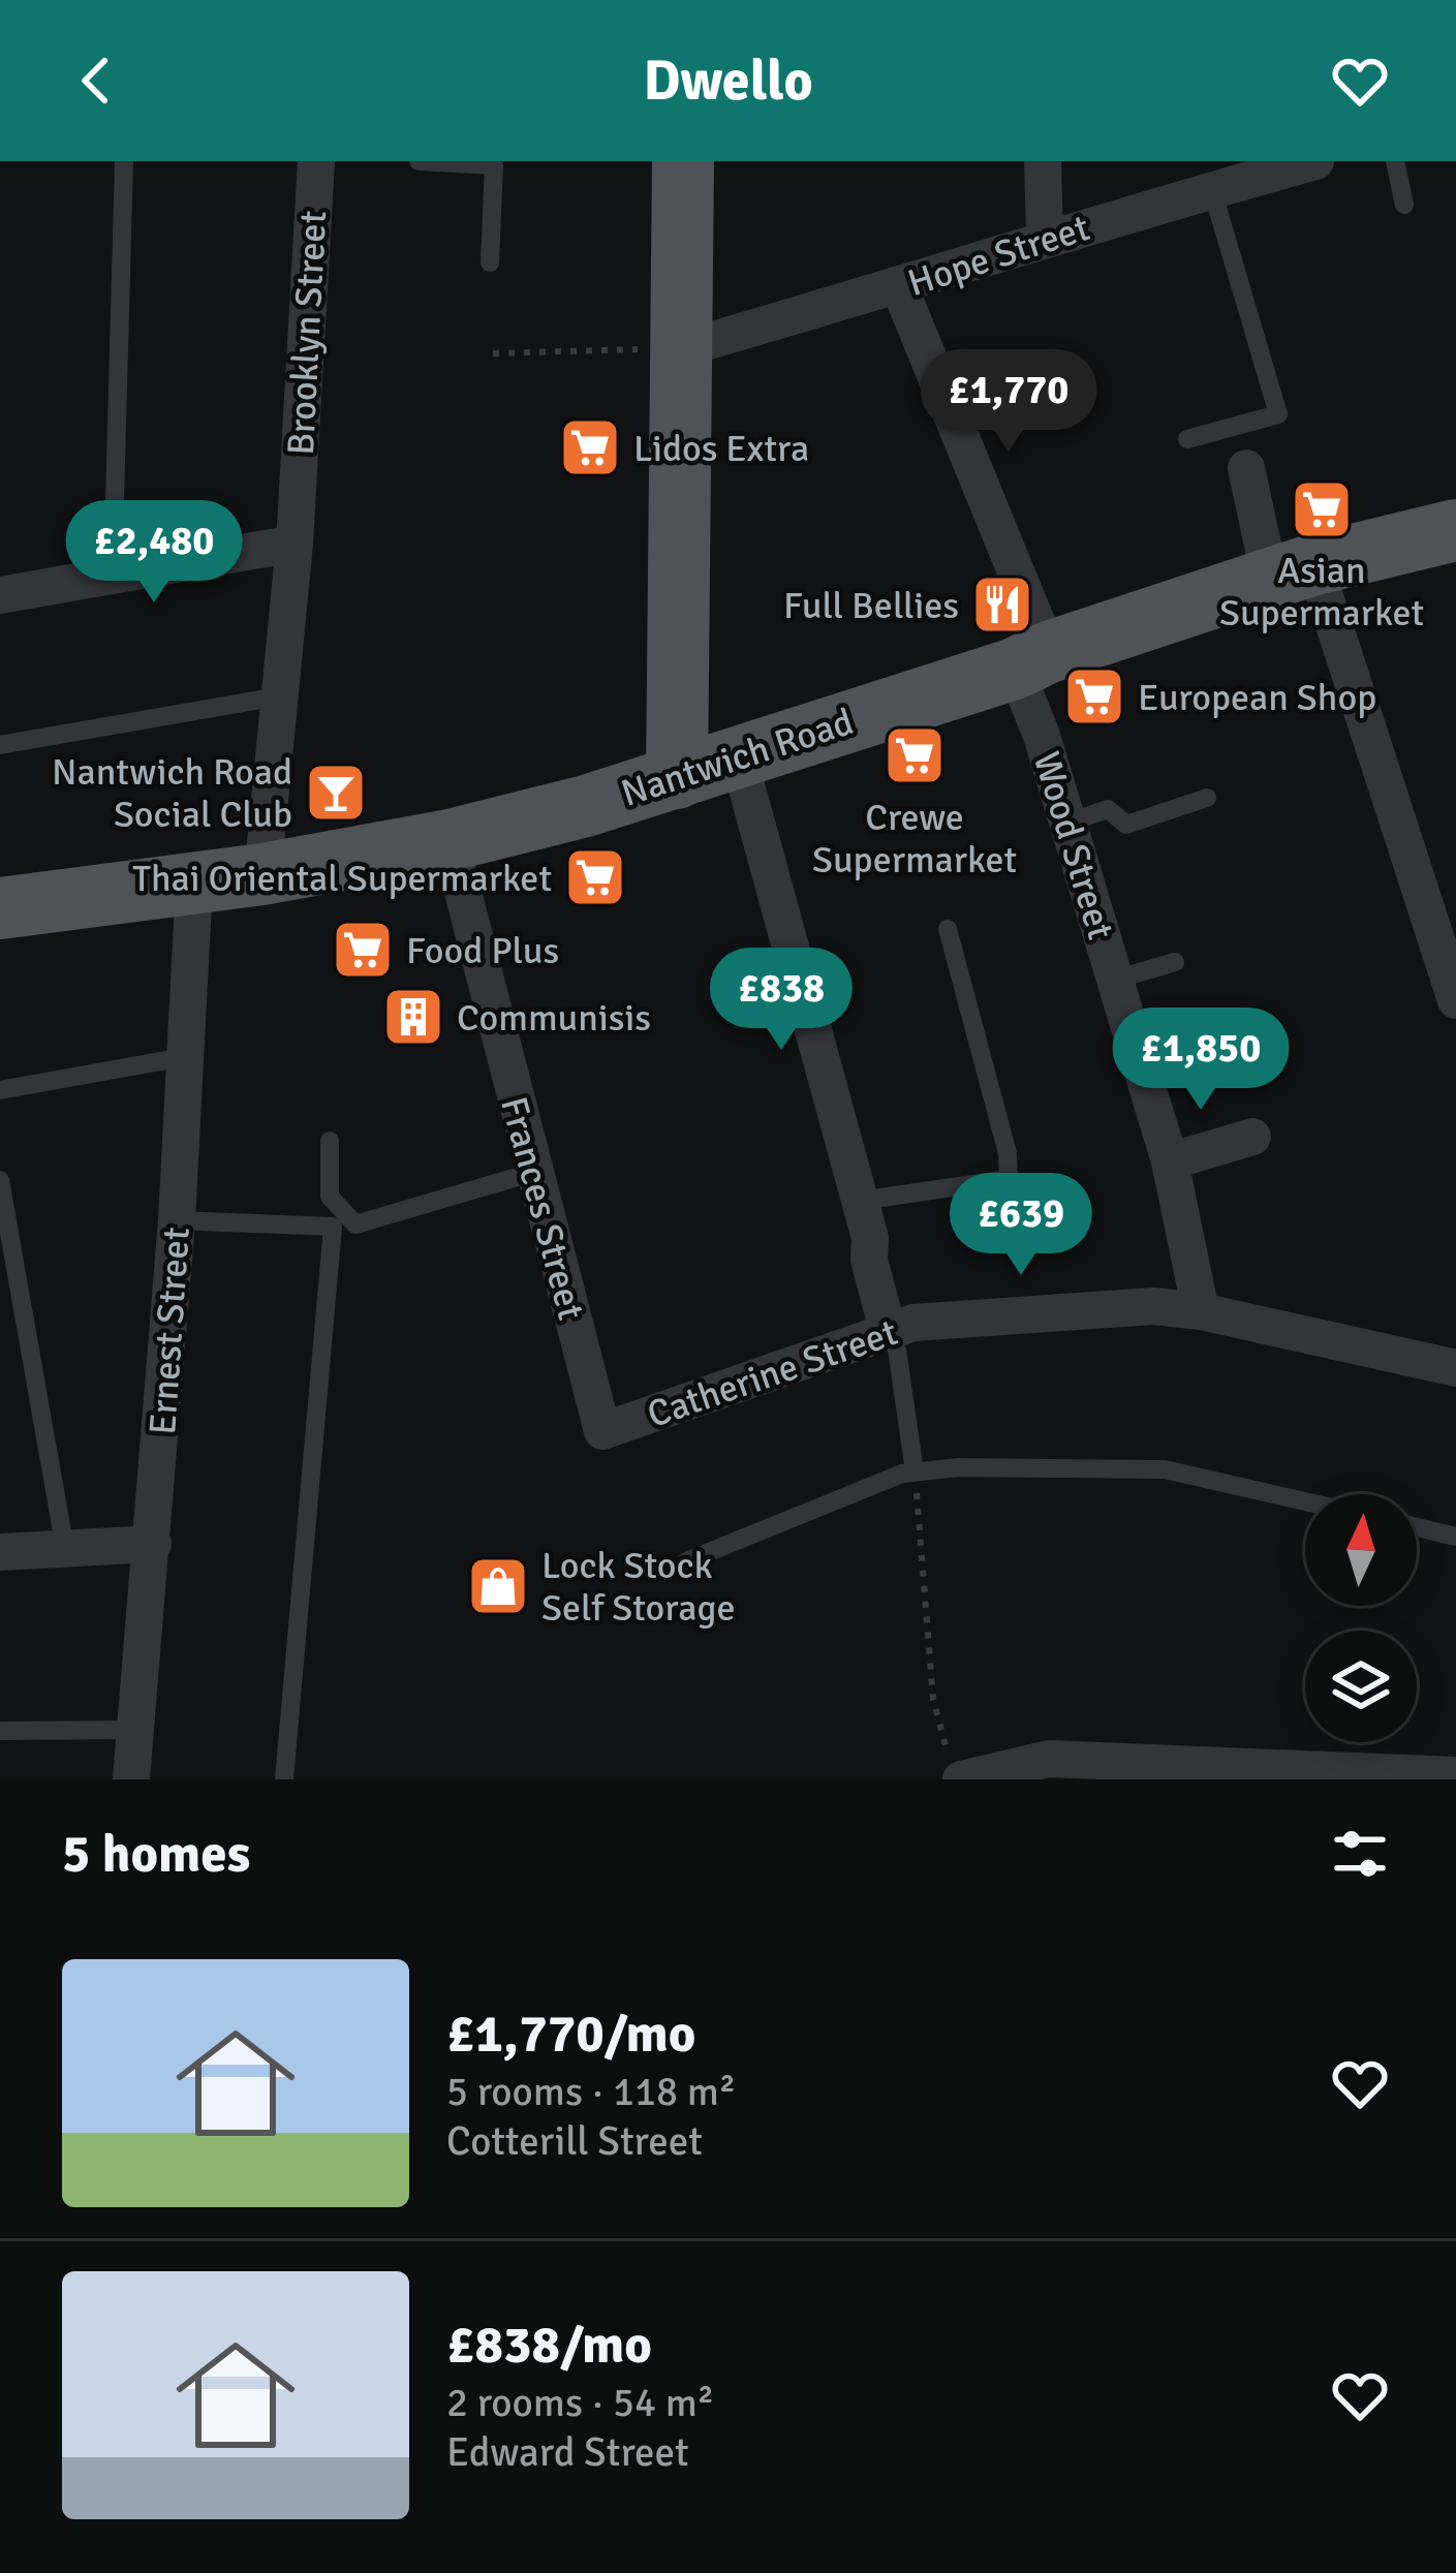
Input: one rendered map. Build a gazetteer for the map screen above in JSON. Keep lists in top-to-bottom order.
{
  "streets": {
    "main road": ["Nantwich Road"],
    "street": [
      "Hope Street",
      "Brooklyn Street",
      "Wood Street",
      "Frances Street",
      "Ernest Street",
      "Catherine Street"
    ]
  },
  "crossings": [
    ["Hope Street", "Wood Street"],
    ["Brooklyn Street", "Nantwich Road"],
    ["Nantwich Road", "Wood Street"],
    ["Nantwich Road", "Frances Street"],
    ["Nantwich Road", "Ernest Street"],
    ["Wood Street", "Catherine Street"],
    ["Frances Street", "Catherine Street"]
  ],
  "places": {
    "supermarket": [
      "Lidos Extra",
      "Asian Supermarket",
      "European Shop",
      "Crewe Supermarket",
      "Thai Oriental Supermarket",
      "Food Plus"
    ],
    "restaurant": ["Full Bellies"],
    "bar": ["Nantwich Road Social Club"],
    "building": ["Communisis"],
    "shop": ["Lock Stock Self Storage"]
  },
  "north": "top",
  "page": {
    "header": "Dwello",
    "price": [
      "£1,770",
      "£2,480",
      "£838",
      "£1,850",
      "£639"
    ],
    "heading": "5 homes",
    "list": [
      {
        "name": "£1,770/mo",
        "note": "5 rooms · 118 m² · Cotterill Street"
      },
      {
        "name": "£838/mo",
        "note": "2 rooms · 54 m² · Edward Street"
      }
    ]
  }
}
